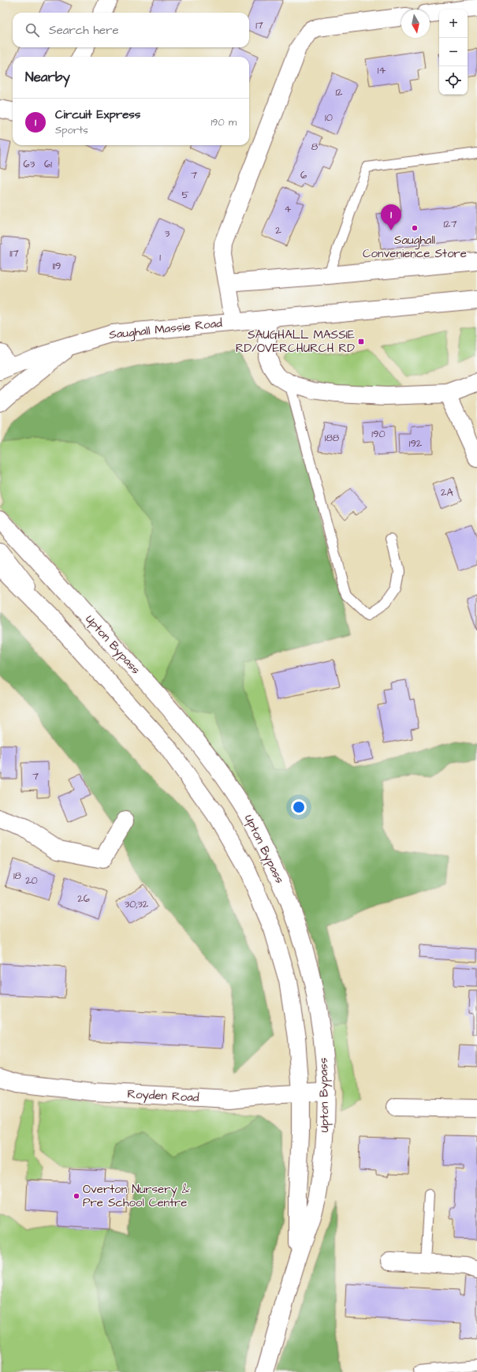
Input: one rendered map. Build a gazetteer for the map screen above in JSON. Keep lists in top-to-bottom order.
{
  "streets": {
    "main road": ["Saughall Massie Road", "Upton Bypass", "Royden Road"]
  },
  "crossings": [
    ["Upton Bypass", "Royden Road"]
  ],
  "places": {
    "other": ["Saughall Convenience Store", "Overton Nursery & Pre School Centre"],
    "transit": ["SAUGHALL MASSIE RD/OVERCHURCH RD"]
  },
  "house_numbers": [
    "17",
    "14",
    "12",
    "10",
    "8",
    "63",
    "61",
    "7",
    "6",
    "5",
    "4",
    "127",
    "2",
    "3",
    "117",
    "1",
    "119",
    "190",
    "188",
    "192",
    "2A",
    "7",
    "18",
    "20",
    "26",
    "30;32"
  ],
  "north": "bottom",
  "page": {
    "map_buttons": ["+", "−"],
    "search": "Search here",
    "heading": "Nearby",
    "list": [
      {
        "mark": "1",
        "name": "Circuit Express",
        "note": "Sports",
        "value": "190 m"
      }
    ],
    "pins": "1"
  }
}
